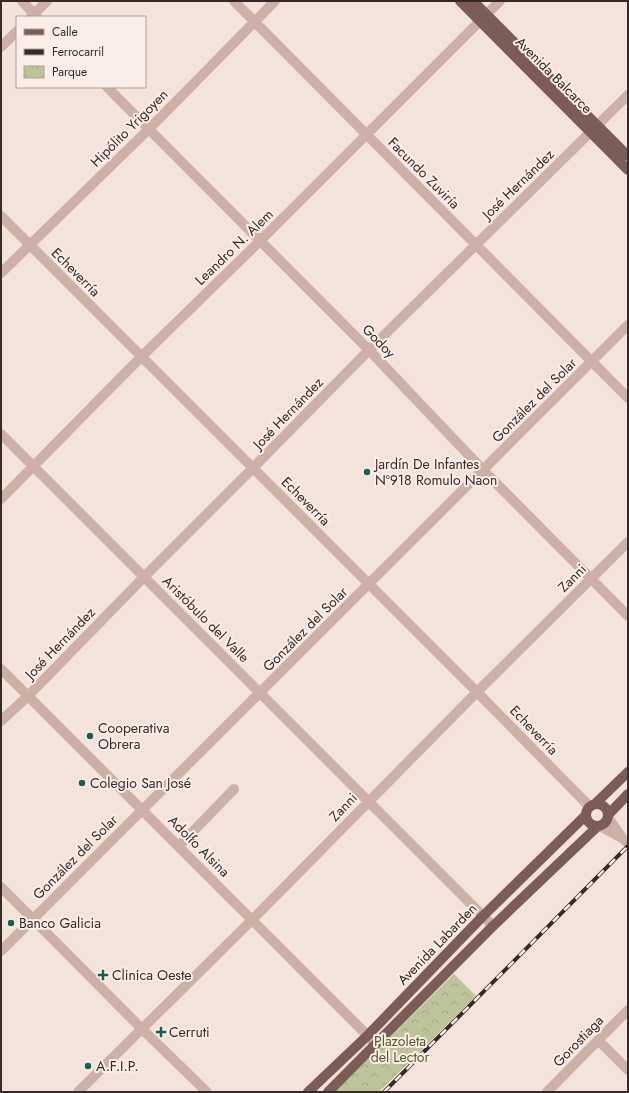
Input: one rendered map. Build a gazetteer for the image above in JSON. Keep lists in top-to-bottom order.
{
  "streets": {
    "main road": ["Avenida Balcarce", "Avenida Labarden"],
    "street": [
      "Hipólito Yrigoyen",
      "Facundo Zuviría",
      "José Hernández",
      "Leandro N. Alem",
      "Echeverría",
      "Godoy",
      "González del Solar",
      "Zanni",
      "Aristóbulo del Valle",
      "Adolfo Alsina",
      "Gorostiaga"
    ]
  },
  "crossings": [
    ["Avenida Balcarce", "José Hernández"],
    ["Avenida Balcarce", "Leandro N. Alem"],
    ["Hipólito Yrigoyen", "Facundo Zuviría"],
    ["Hipólito Yrigoyen", "Echeverría"],
    ["Hipólito Yrigoyen", "Godoy"],
    ["Facundo Zuviría", "José Hernández"],
    ["Facundo Zuviría", "Leandro N. Alem"],
    ["Facundo Zuviría", "González del Solar"],
    ["José Hernández", "Echeverría"],
    ["José Hernández", "Godoy"],
    ["José Hernández", "Aristóbulo del Valle"],
    ["José Hernández", "Adolfo Alsina"],
    ["Leandro N. Alem", "Echeverría"],
    ["Leandro N. Alem", "Godoy"],
    ["Leandro N. Alem", "Aristóbulo del Valle"],
    ["Echeverría", "González del Solar"],
    ["Echeverría", "Zanni"],
    ["Echeverría", "Avenida Labarden"],
    ["Godoy", "González del Solar"],
    ["Godoy", "Zanni"],
    ["González del Solar", "Aristóbulo del Valle"],
    ["González del Solar", "Adolfo Alsina"],
    ["Zanni", "Aristóbulo del Valle"],
    ["Zanni", "Adolfo Alsina"],
    ["Aristóbulo del Valle", "Avenida Labarden"],
    ["Adolfo Alsina", "Avenida Labarden"]
  ],
  "parks": ["Plazoleta del Lector"],
  "places": {
    "other": [
      "Jardín De Infantes Nº918 Romulo Naon",
      "Cooperativa Obrera",
      "Colegio San José",
      "Banco Galicia",
      "A.F.I.P."
    ],
    "health": ["Clinica Oeste", "Cerruti"]
  },
  "legend": ["Calle", "Ferrocarril", "Parque"]
}
